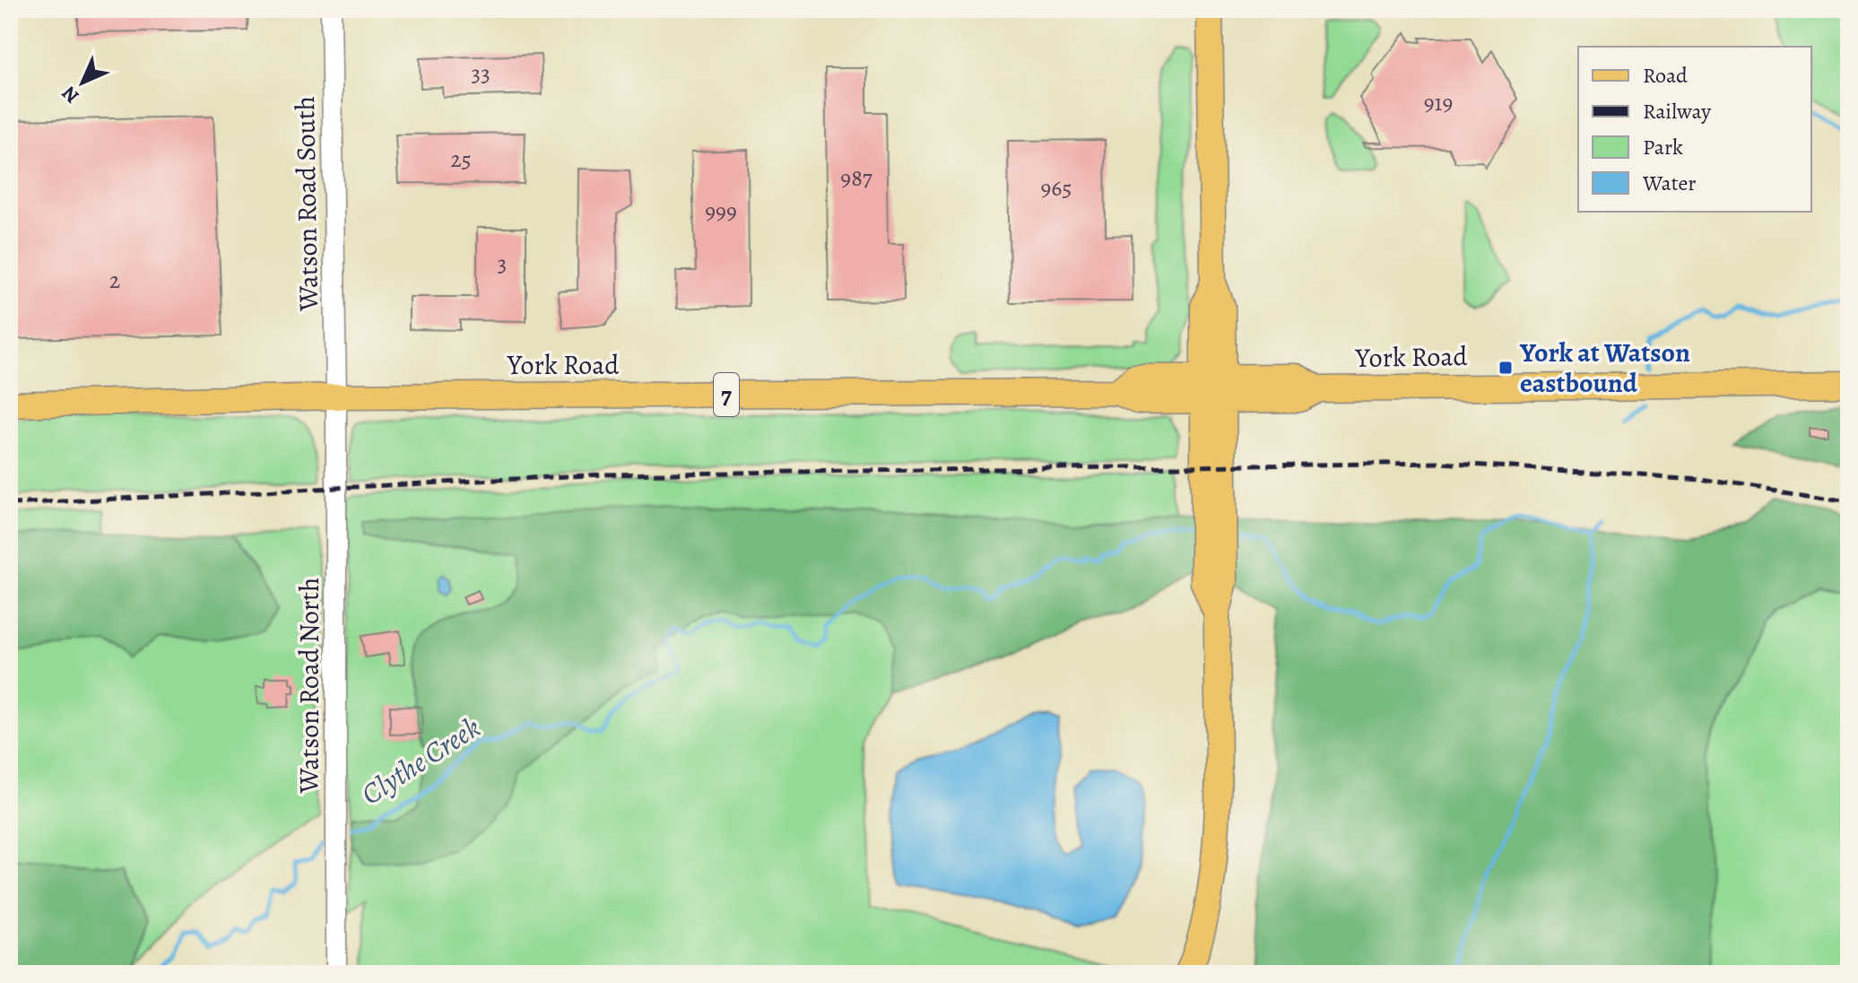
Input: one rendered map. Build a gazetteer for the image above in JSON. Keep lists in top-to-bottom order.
{
  "streets": {
    "main road": ["York Road", "7"],
    "street": ["Watson Road South", "Watson Road North"]
  },
  "crossings": [
    ["Watson Road South", "York Road"],
    ["Watson Road South", "Watson Road North"],
    ["York Road", "Watson Road North"]
  ],
  "water": ["Clythe Creek"],
  "places": {
    "transit": ["York at Watson eastbound"]
  },
  "house_numbers": [
    "33",
    "919",
    "25",
    "987",
    "965",
    "999",
    "3",
    "2"
  ],
  "legend": [
    "Road",
    "Railway",
    "Park",
    "Water"
  ],
  "north": "bottom left"
}
